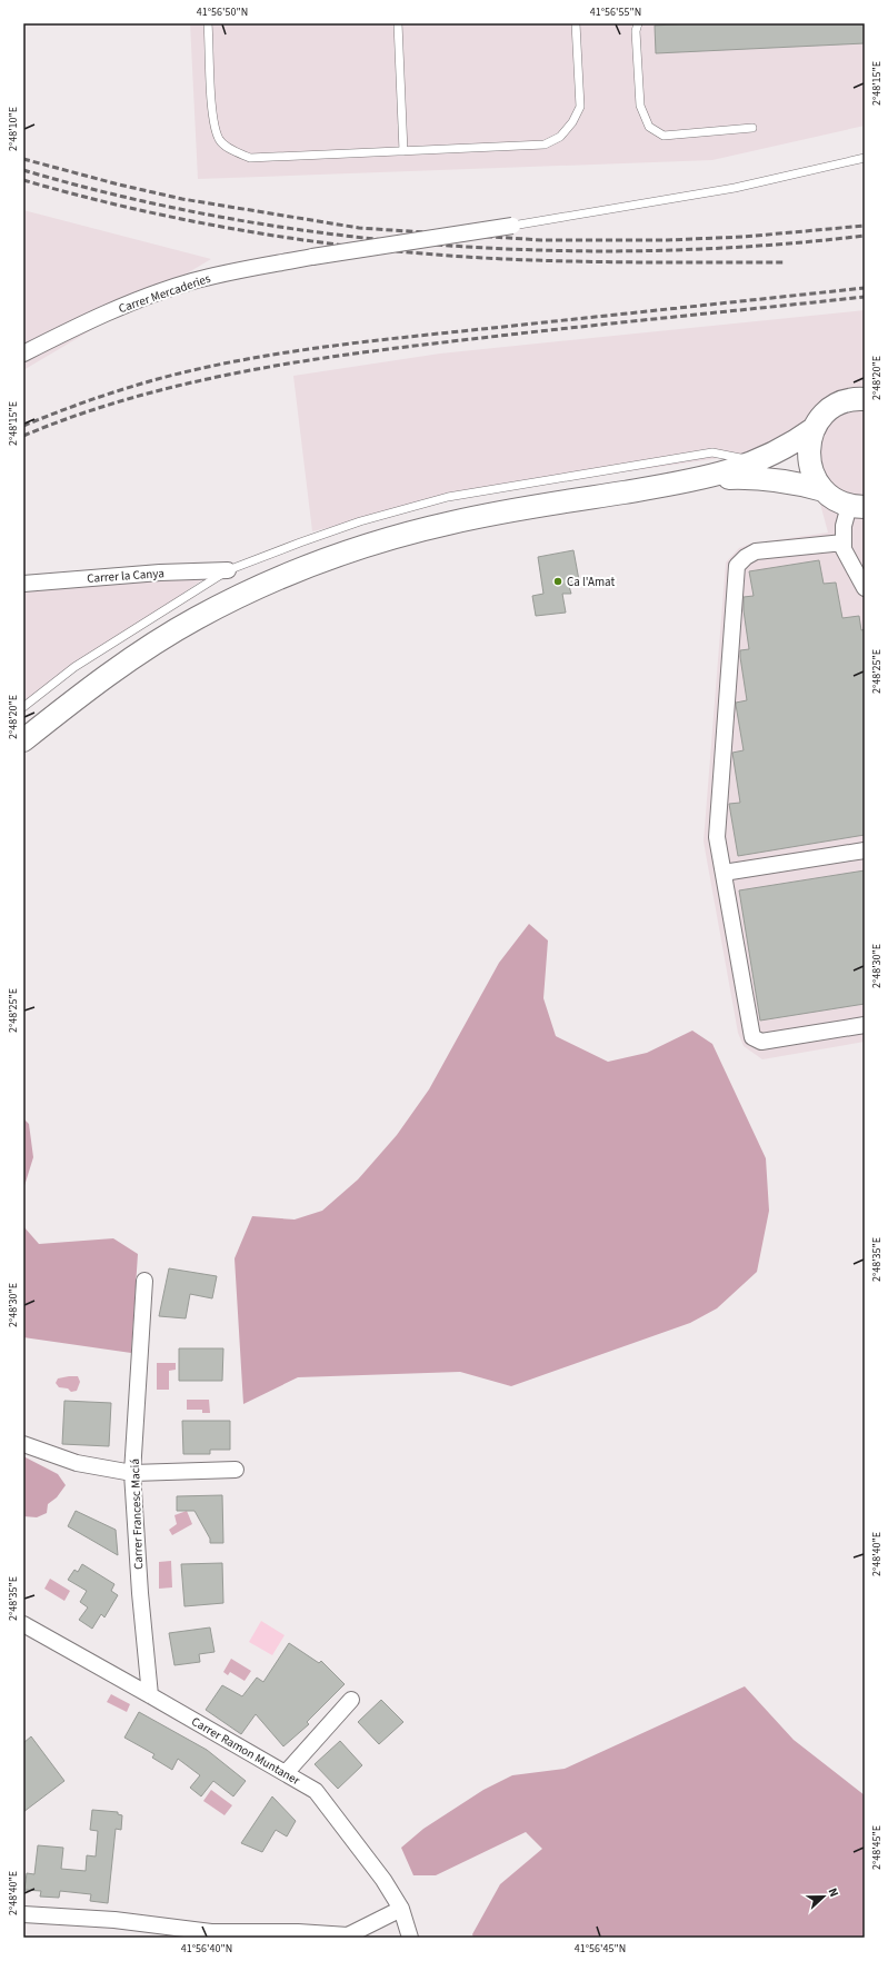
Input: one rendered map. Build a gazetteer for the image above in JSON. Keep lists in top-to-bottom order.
{
  "streets": {
    "street": [
      "Carrer Mercaderies",
      "Carrer la Canya",
      "Carrer Francesc Maciá",
      "Carrer Ramon Muntaner"
    ]
  },
  "crossings": [
    ["Carrer Francesc Maciá", "Carrer Ramon Muntaner"]
  ],
  "places": ["Ca l'Amat"],
  "north": "right",
  "coordinates": [
    "41°56'50\"N",
    "41°56'55\"N",
    "2°48'15\"E",
    "2°48'10\"E",
    "2°48'20\"E",
    "2°48'25\"E",
    "2°48'30\"E",
    "2°48'35\"E",
    "2°48'40\"E",
    "2°48'45\"E",
    "41°56'40\"N",
    "41°56'45\"N"
  ]
}
